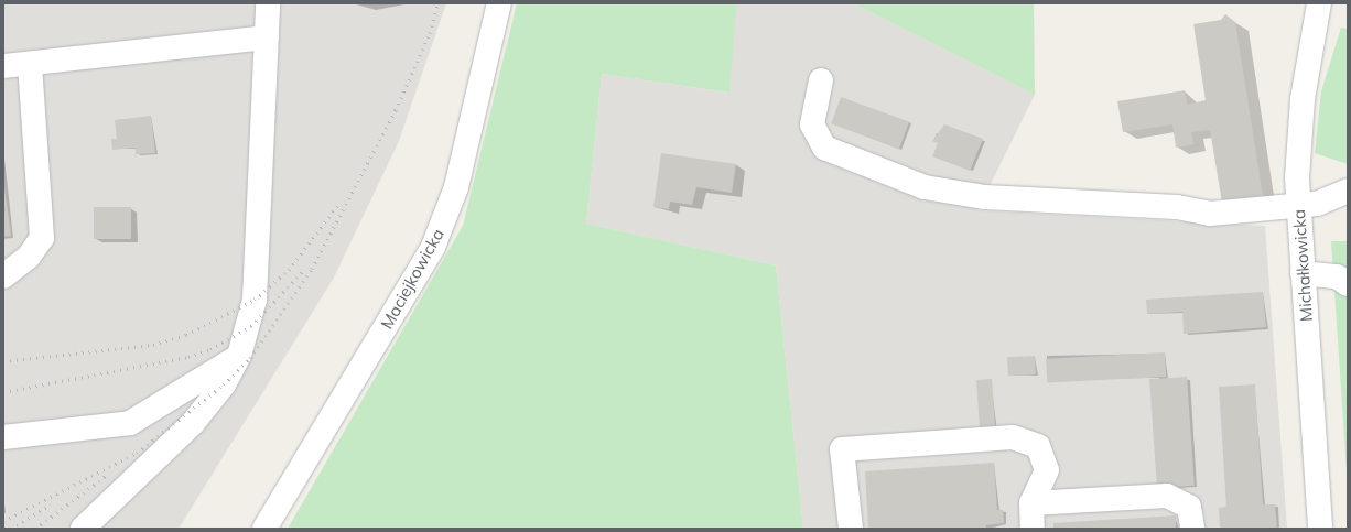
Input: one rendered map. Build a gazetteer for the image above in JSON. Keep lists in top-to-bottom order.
{
  "streets": {
    "street": ["Michałkowicka", "Maciejkowicka"]
  }
}
